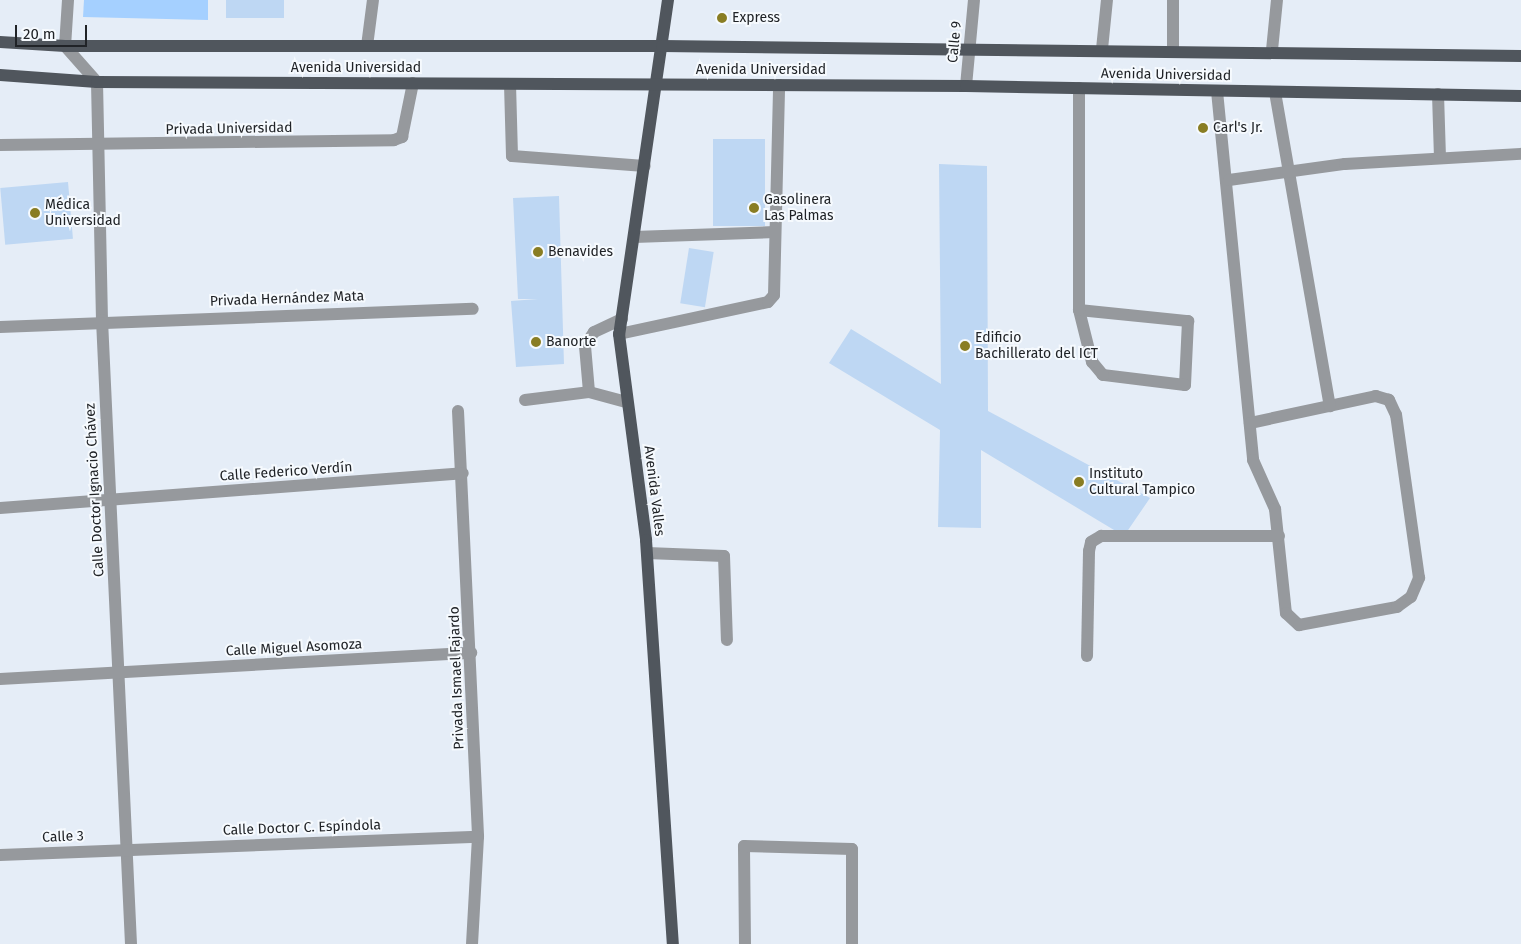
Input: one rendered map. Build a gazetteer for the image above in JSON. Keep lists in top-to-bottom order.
{
  "streets": {
    "main road": ["Avenida Universidad", "Avenida Valles"],
    "street": [
      "Calle 9",
      "Privada Universidad",
      "Privada Hernández Mata",
      "Calle Federico Verdín",
      "Calle Doctor Ignacio Chávez",
      "Calle Miguel Asomoza",
      "Privada Ismael Fajardo",
      "Calle Doctor C. Espíndola",
      "Calle 3"
    ]
  },
  "crossings": [
    ["Calle 9", "Avenida Universidad"],
    ["Avenida Universidad", "Privada Universidad"],
    ["Avenida Universidad", "Calle Doctor Ignacio Chávez"],
    ["Avenida Universidad", "Avenida Valles"],
    ["Privada Universidad", "Calle Doctor Ignacio Chávez"],
    ["Privada Hernández Mata", "Calle Doctor Ignacio Chávez"],
    ["Calle Federico Verdín", "Calle Doctor Ignacio Chávez"],
    ["Calle Federico Verdín", "Privada Ismael Fajardo"],
    ["Calle Doctor Ignacio Chávez", "Calle Miguel Asomoza"],
    ["Calle Doctor Ignacio Chávez", "Calle Doctor C. Espíndola"],
    ["Calle Doctor Ignacio Chávez", "Calle 3"],
    ["Calle Miguel Asomoza", "Privada Ismael Fajardo"],
    ["Privada Ismael Fajardo", "Calle Doctor C. Espíndola"],
    ["Calle Doctor C. Espíndola", "Calle 3"]
  ],
  "places": [
    "Express",
    "Carl's Jr.",
    "Gasolinera Las Palmas",
    "Médica Universidad",
    "Benavides",
    "Banorte",
    "Edificio Bachillerato del ICT",
    "Instituto Cultural Tampico"
  ],
  "scale_bar": "20 m"
}
